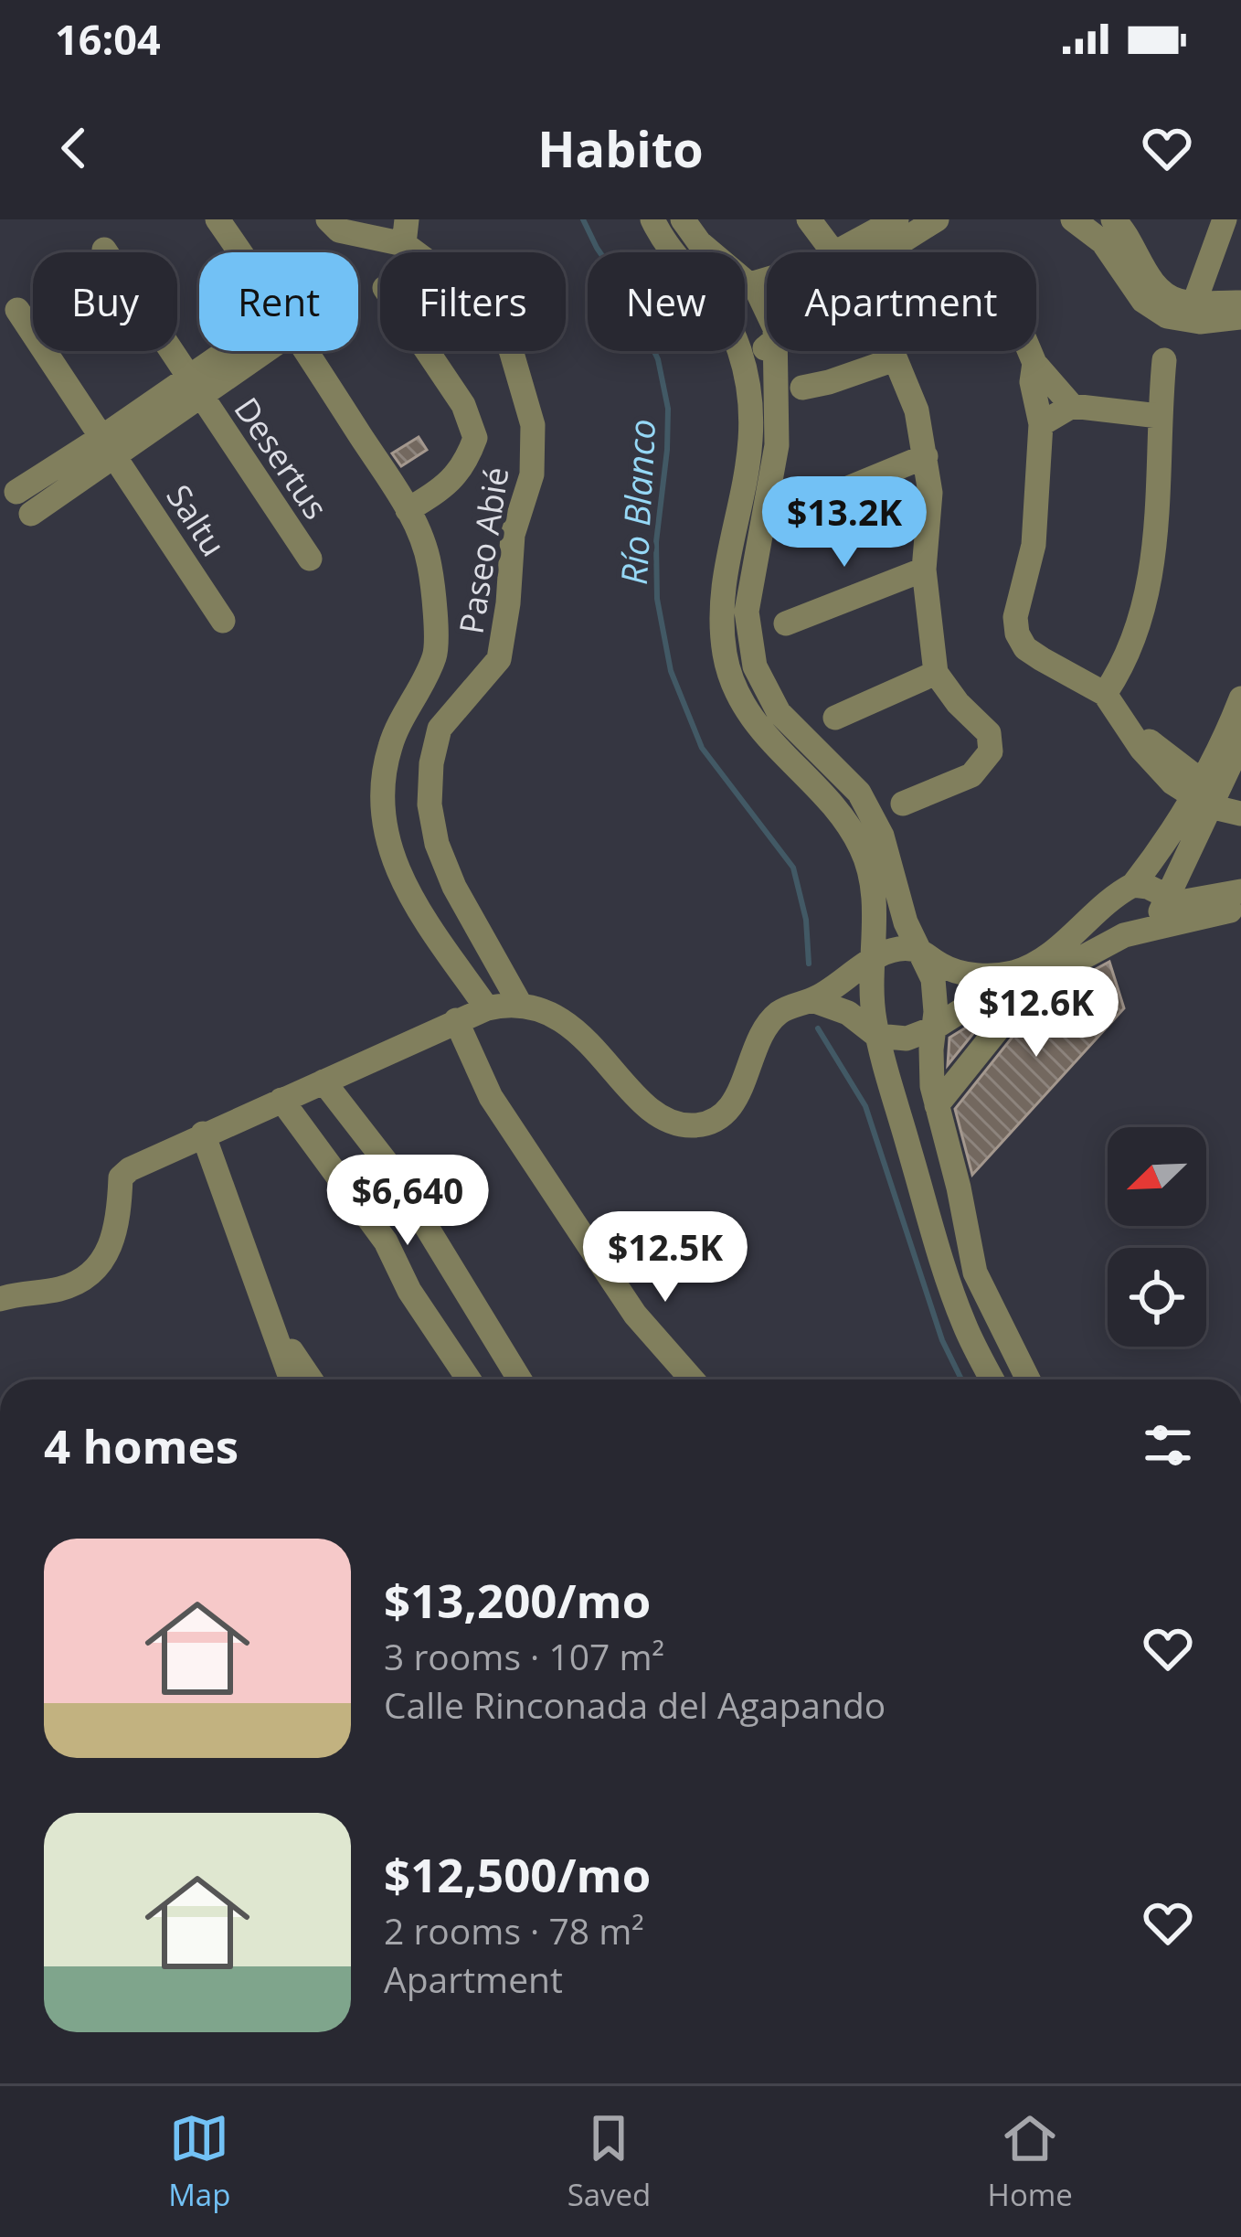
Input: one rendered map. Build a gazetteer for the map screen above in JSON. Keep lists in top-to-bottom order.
{
  "streets": {
    "street": ["Desertus", "Saltu", "Paseo Abié"]
  },
  "water": ["Río Blanco"],
  "north": "bottom left",
  "page": {
    "status": "16:04",
    "header": "Habito",
    "chip": [
      "Buy",
      "Rent",
      "Filters",
      "New",
      "Apartment"
    ],
    "price": [
      "$13.2K",
      "$12.6K",
      "$6,640",
      "$12.5K"
    ],
    "heading": "4 homes",
    "list": [
      {
        "name": "$13,200/mo",
        "note": "3 rooms · 107 m² · Calle Rinconada del Agapando"
      },
      {
        "name": "$12,500/mo",
        "note": "2 rooms · 78 m² · Apartment"
      }
    ],
    "tabs": ["Map", "Saved", "Home"]
  }
}
